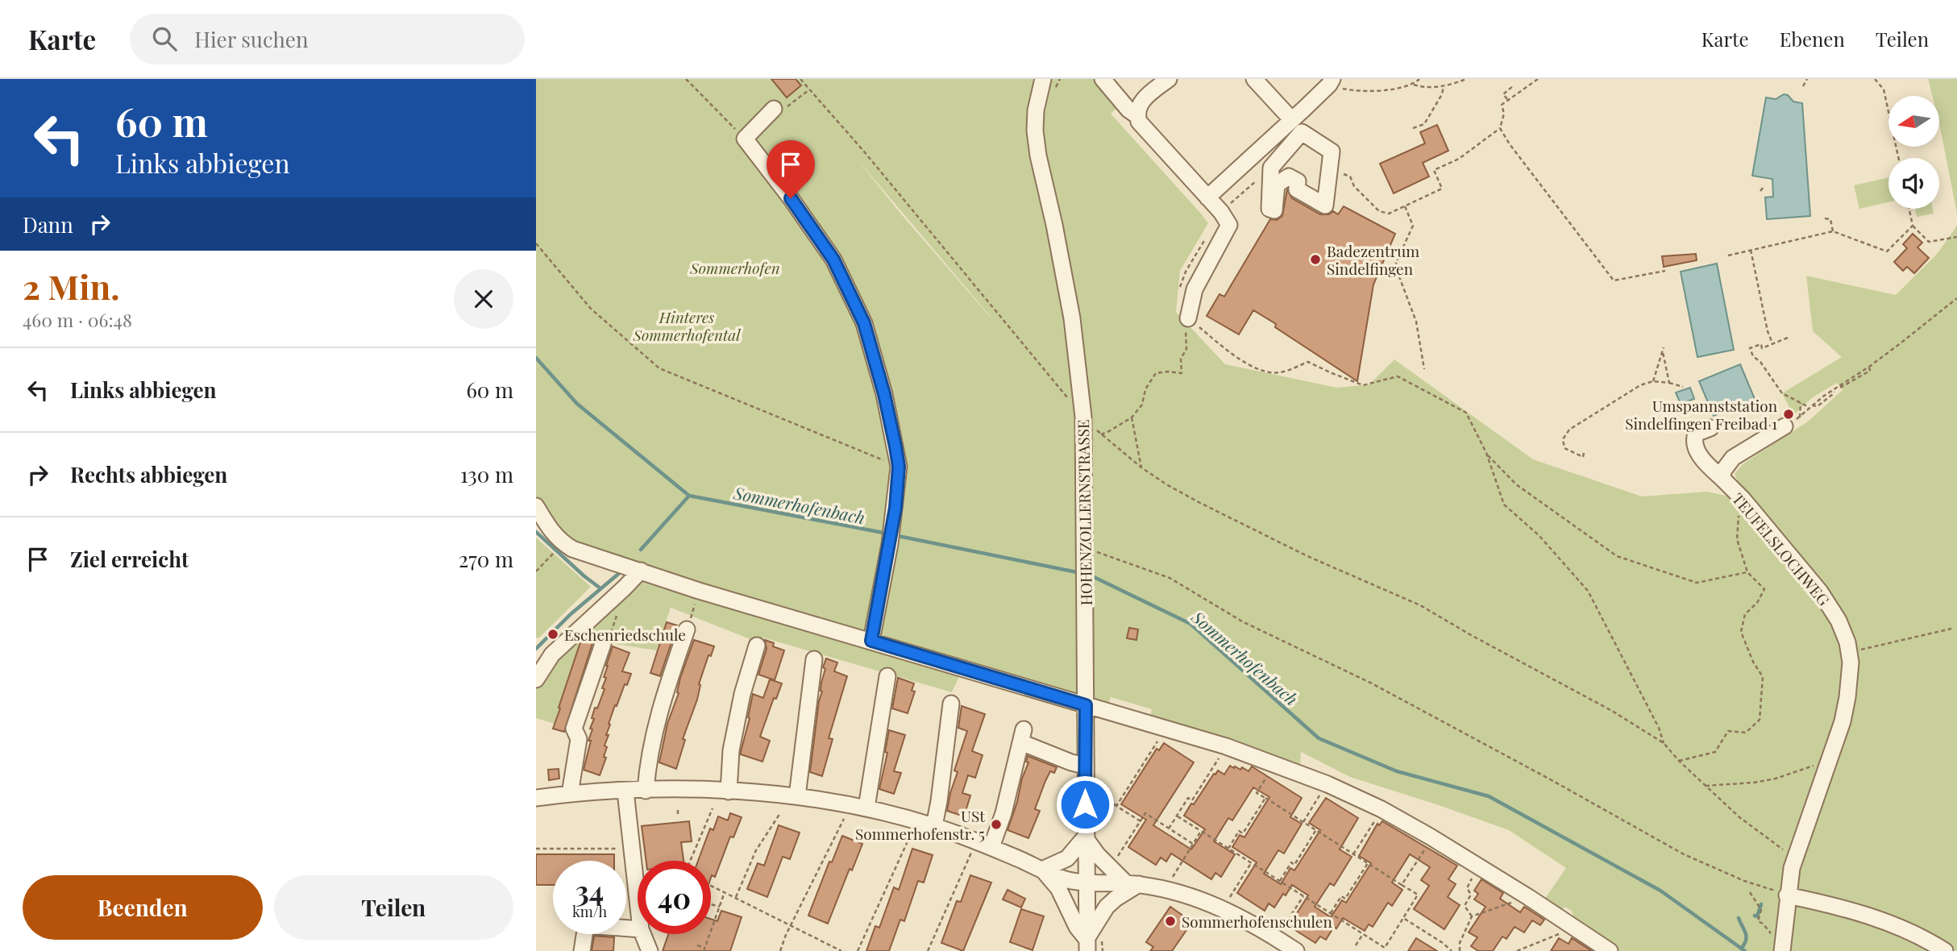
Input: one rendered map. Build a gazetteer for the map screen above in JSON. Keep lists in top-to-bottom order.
{
  "streets": {
    "street": ["HOHENZOLLERNSTRASSE", "TEUFELSLOCHWEG"]
  },
  "water": ["Sommerhofenbach"],
  "parks": ["Sommerhofen", "Hinteres Sommerhofental"],
  "places": [
    "Badezentrum Sindelfingen",
    "Umspannststation Sindelfingen Freibad 1",
    "Eschenriedschule",
    "USt Sommerhofenstr. 5",
    "Sommerhofenschulen"
  ],
  "north": "left",
  "page": {
    "header": "Karte",
    "search": "Hier suchen",
    "nav": ["Karte", "Ebenen", "Teilen"],
    "turn": ["60 m", "Links abbiegen"],
    "then": "Dann",
    "heading": ["2 Min.", "460 m · 06:48"],
    "list": [
      {
        "name": "Links abbiegen",
        "value": "60 m"
      },
      {
        "name": "Rechts abbiegen",
        "value": "130 m"
      },
      {
        "name": "Ziel erreicht",
        "value": "270 m"
      }
    ],
    "speed": "34 km/h",
    "limit": "40",
    "buttons": ["Beenden", "Teilen"]
  }
}
